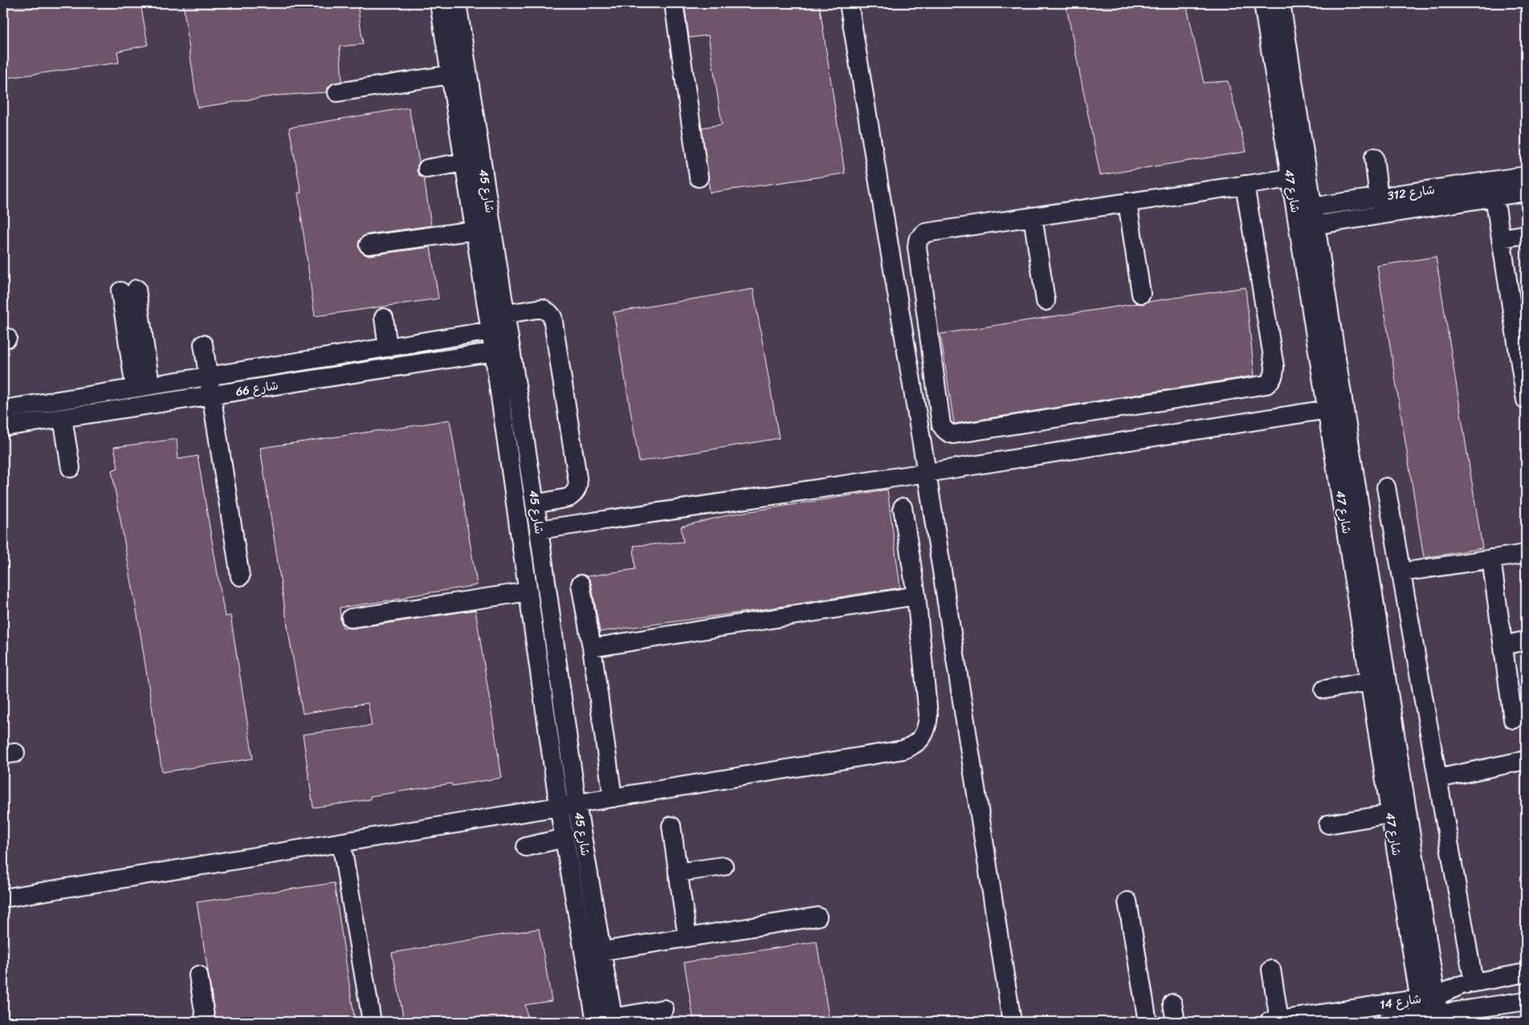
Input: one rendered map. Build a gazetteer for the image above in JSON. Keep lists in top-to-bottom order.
{
  "streets": {
    "street": [
      "شارع 45",
      "شارع 47",
      "شارع 312",
      "شارع 66",
      "شارع 14"
    ]
  },
  "crossings": [
    ["شارع 45", "شارع 66"],
    ["شارع 47", "شارع 312"],
    ["شارع 47", "شارع 14"]
  ]
}
